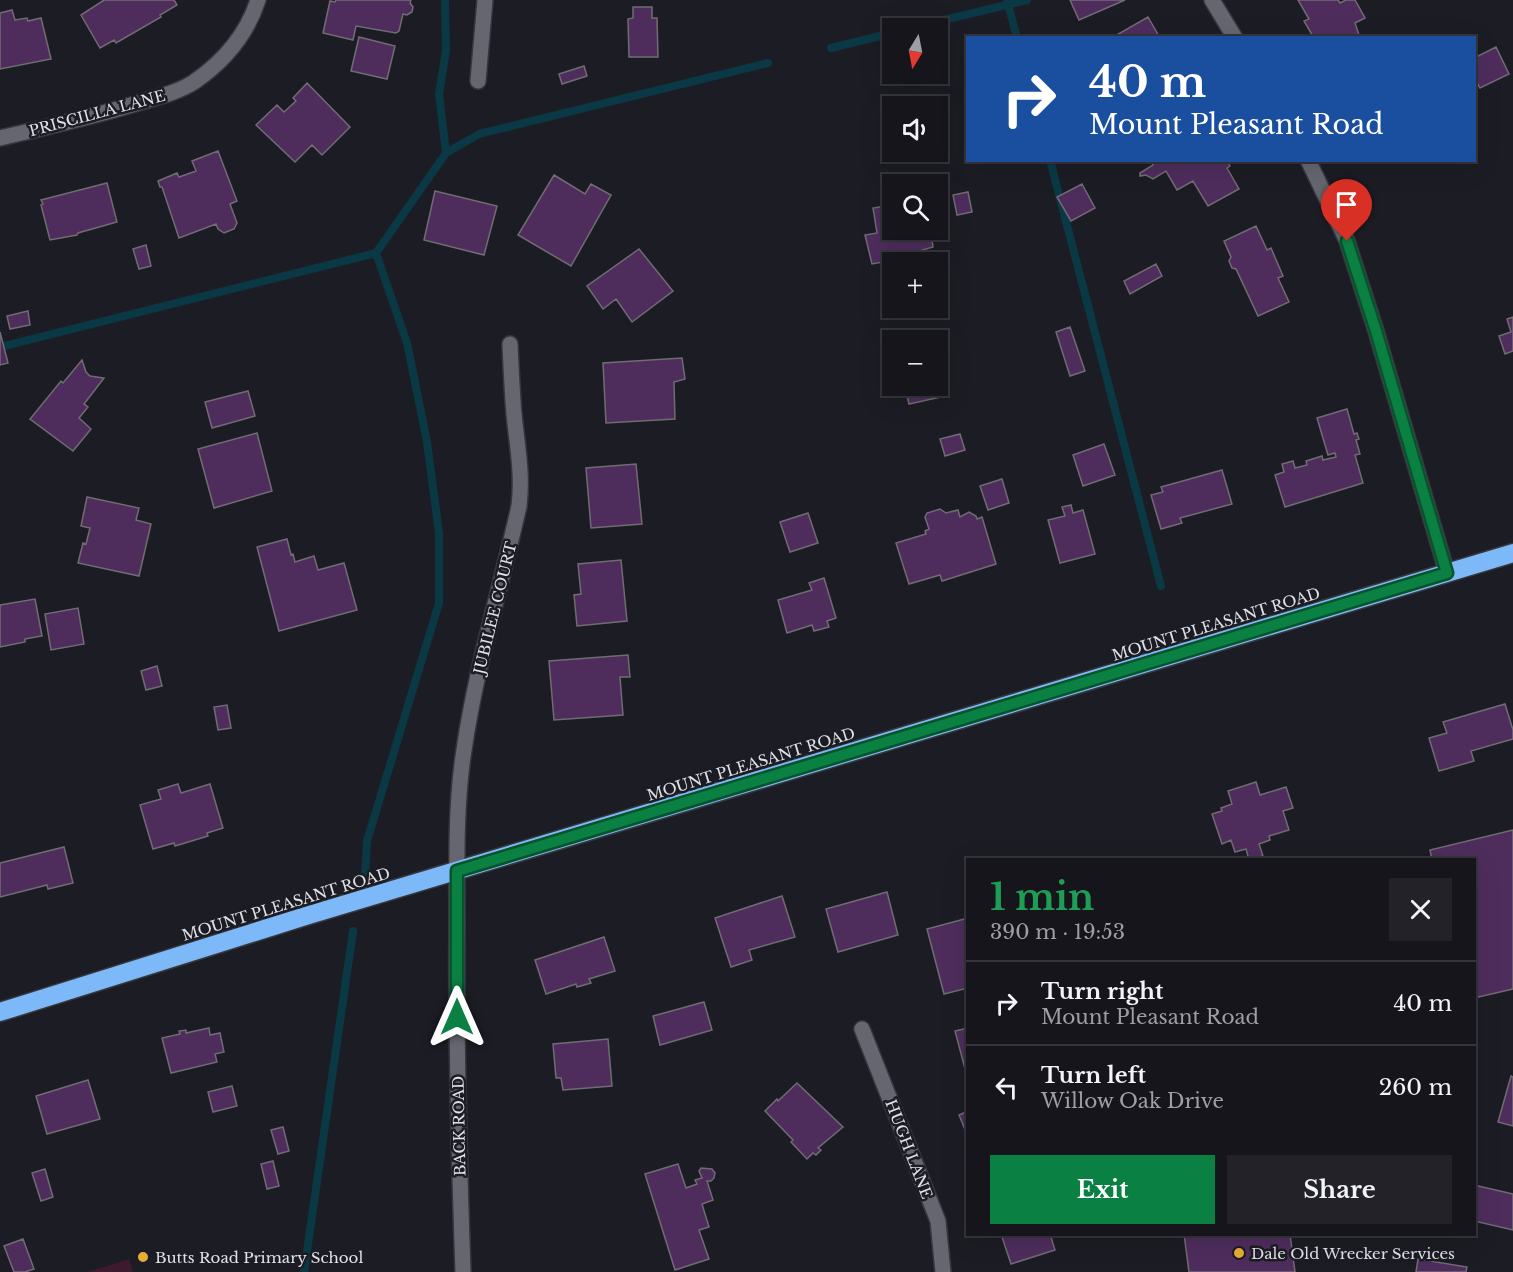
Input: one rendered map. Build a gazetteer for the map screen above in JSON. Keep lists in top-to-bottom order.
{
  "streets": {
    "highway": ["MOUNT PLEASANT ROAD"],
    "street": [
      "PRISCILLA LANE",
      "JUBILEE COURT",
      "BACK ROAD",
      "HUGH LANE"
    ]
  },
  "crossings": [
    ["JUBILEE COURT", "MOUNT PLEASANT ROAD"],
    ["JUBILEE COURT", "BACK ROAD"],
    ["MOUNT PLEASANT ROAD", "BACK ROAD"]
  ],
  "places": ["Dale Old Wrecker Services", "Butts Road Primary School"],
  "north": "bottom",
  "page": {
    "map_buttons": ["+", "−"],
    "turn": ["40 m", "Mount Pleasant Road"],
    "heading": ["1 min", "390 m · 19:53"],
    "list": [
      {
        "name": "Turn right",
        "note": "Mount Pleasant Road",
        "value": "40 m"
      },
      {
        "name": "Turn left",
        "note": "Willow Oak Drive",
        "value": "260 m"
      }
    ],
    "buttons": ["Exit", "Share"]
  }
}
